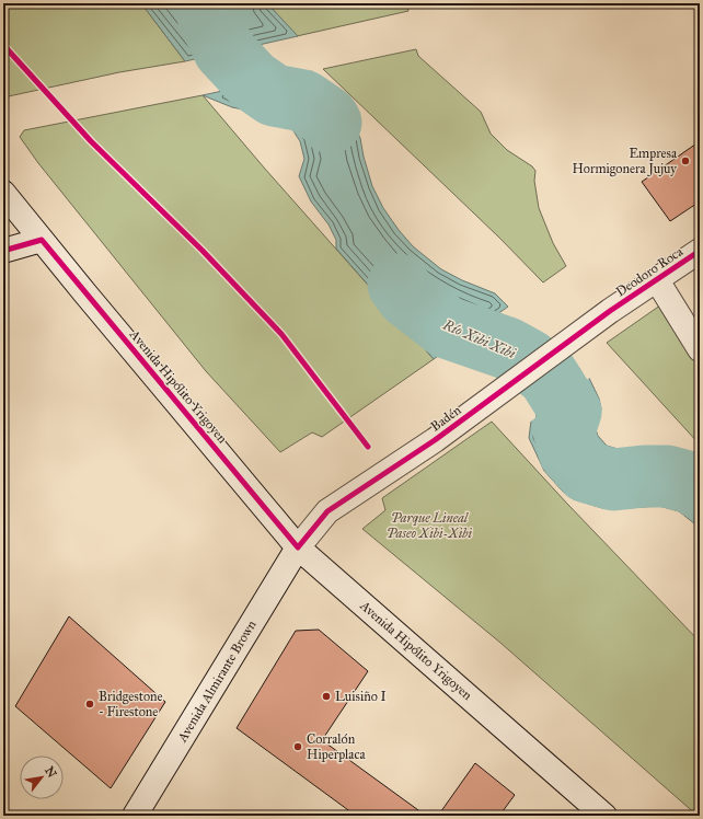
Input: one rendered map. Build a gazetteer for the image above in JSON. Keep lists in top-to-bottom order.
{
  "streets": {
    "main road": [
      "Deodoro Roca",
      "Avenida Hipólito Yrigoyen",
      "Badén",
      "Avenida Almirante Brown"
    ]
  },
  "crossings": [
    ["Deodoro Roca", "Badén"],
    ["Avenida Hipólito Yrigoyen", "Badén"],
    ["Avenida Hipólito Yrigoyen", "Avenida Almirante Brown"],
    ["Badén", "Avenida Almirante Brown"]
  ],
  "water": ["Río Xibi Xibi"],
  "parks": ["Parque Lineal Paseo Xibi-Xibi"],
  "places": [
    "Empresa Hormigonera Jujuy",
    "Luisiño I",
    "Bridgestone - Firestone",
    "Corralón Hiperplaca"
  ],
  "north": "top right"
}
